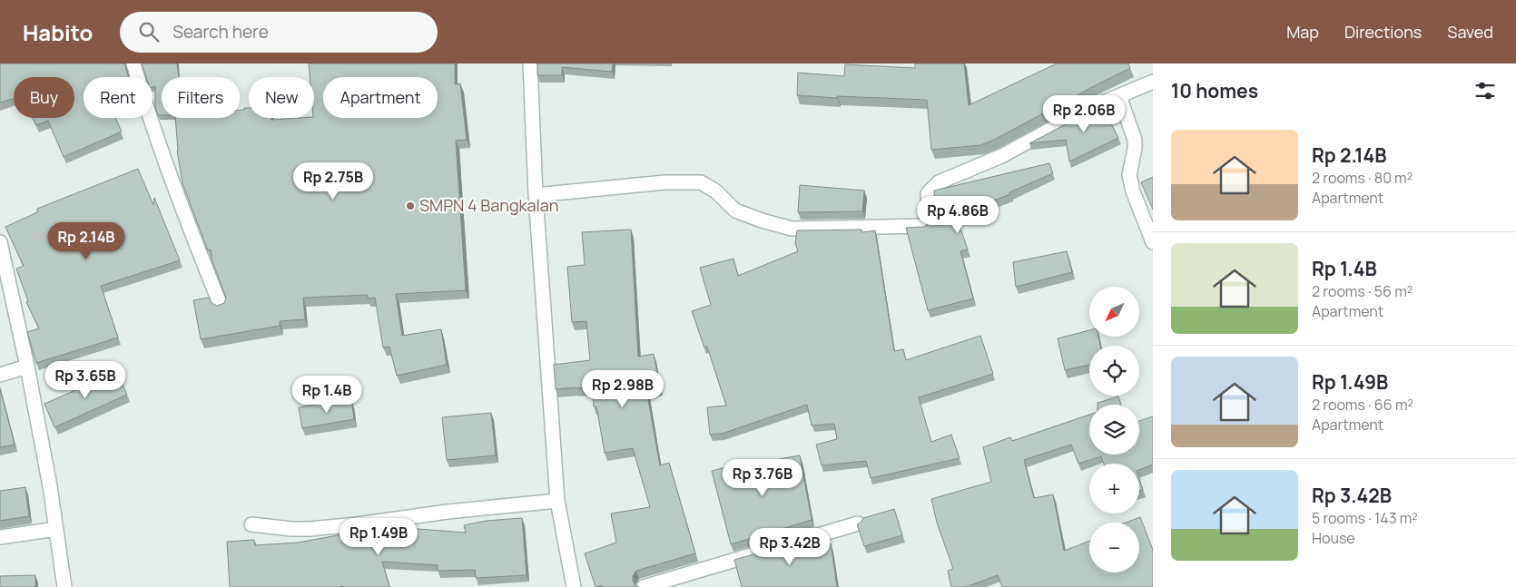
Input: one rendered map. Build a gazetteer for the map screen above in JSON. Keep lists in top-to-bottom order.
{
  "places": ["SMPN 4 Bangkalan"],
  "north": "bottom left",
  "page": {
    "header": "Habito",
    "search": "Search here",
    "nav": ["Map", "Directions", "Saved"],
    "heading": "10 homes",
    "chip": [
      "Buy",
      "Rent",
      "Filters",
      "New",
      "Apartment"
    ],
    "price": [
      "Rp 2.06B",
      "Rp 2.75B",
      "Rp 4.86B",
      "Rp 2.14B",
      "Rp 3.65B",
      "Rp 2.98B",
      "Rp 1.4B",
      "Rp 3.76B",
      "Rp 1.49B",
      "Rp 3.42B"
    ],
    "list": [
      {
        "name": "Rp 2.14B",
        "note": "2 rooms · 80 m² · Apartment"
      },
      {
        "name": "Rp 1.4B",
        "note": "2 rooms · 56 m² · Apartment"
      },
      {
        "name": "Rp 1.49B",
        "note": "2 rooms · 66 m² · Apartment"
      },
      {
        "name": "Rp 3.42B",
        "note": "5 rooms · 143 m² · House"
      }
    ],
    "map_buttons": ["+", "−"]
  }
}
